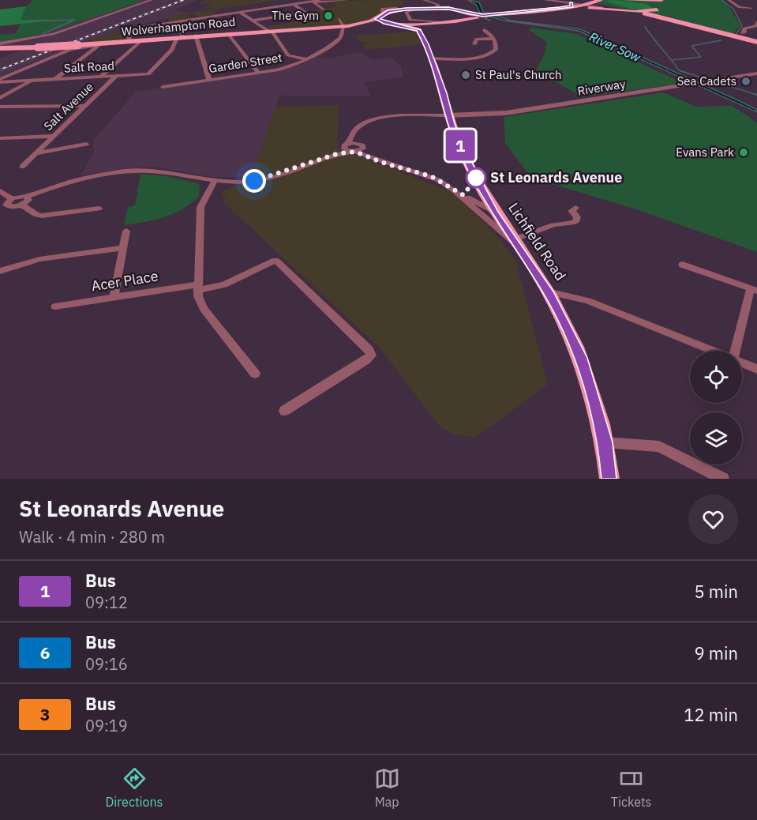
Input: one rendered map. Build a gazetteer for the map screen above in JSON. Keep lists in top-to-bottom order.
{
  "streets": {
    "highway": ["Wolverhampton Road", "Lichfield Road"],
    "street": [
      "Garden Street",
      "Salt Road",
      "Riverway",
      "Salt Avenue",
      "Acer Place"
    ]
  },
  "crossings": [
    ["Wolverhampton Road", "Garden Street"],
    ["Wolverhampton Road", "Salt Road"],
    ["Salt Road", "Salt Avenue"],
    ["Riverway", "Lichfield Road"]
  ],
  "water": ["River Sow"],
  "places": [
    "The Gym",
    "St Paul's Church",
    "Sea Cadets",
    "Evans Park",
    "St Leonards Avenue"
  ],
  "lines": ["bus line 1"],
  "page": {
    "on_map": "1",
    "heading": ["St Leonards Avenue", "Walk · 4 min · 280 m"],
    "list": [
      {
        "mark": "1",
        "name": "Bus",
        "note": "09:12",
        "value": "5 min"
      },
      {
        "mark": "6",
        "name": "Bus",
        "note": "09:16",
        "value": "9 min"
      },
      {
        "mark": "3",
        "name": "Bus",
        "note": "09:19",
        "value": "12 min"
      }
    ],
    "tabs": ["Directions", "Map", "Tickets"]
  }
}
